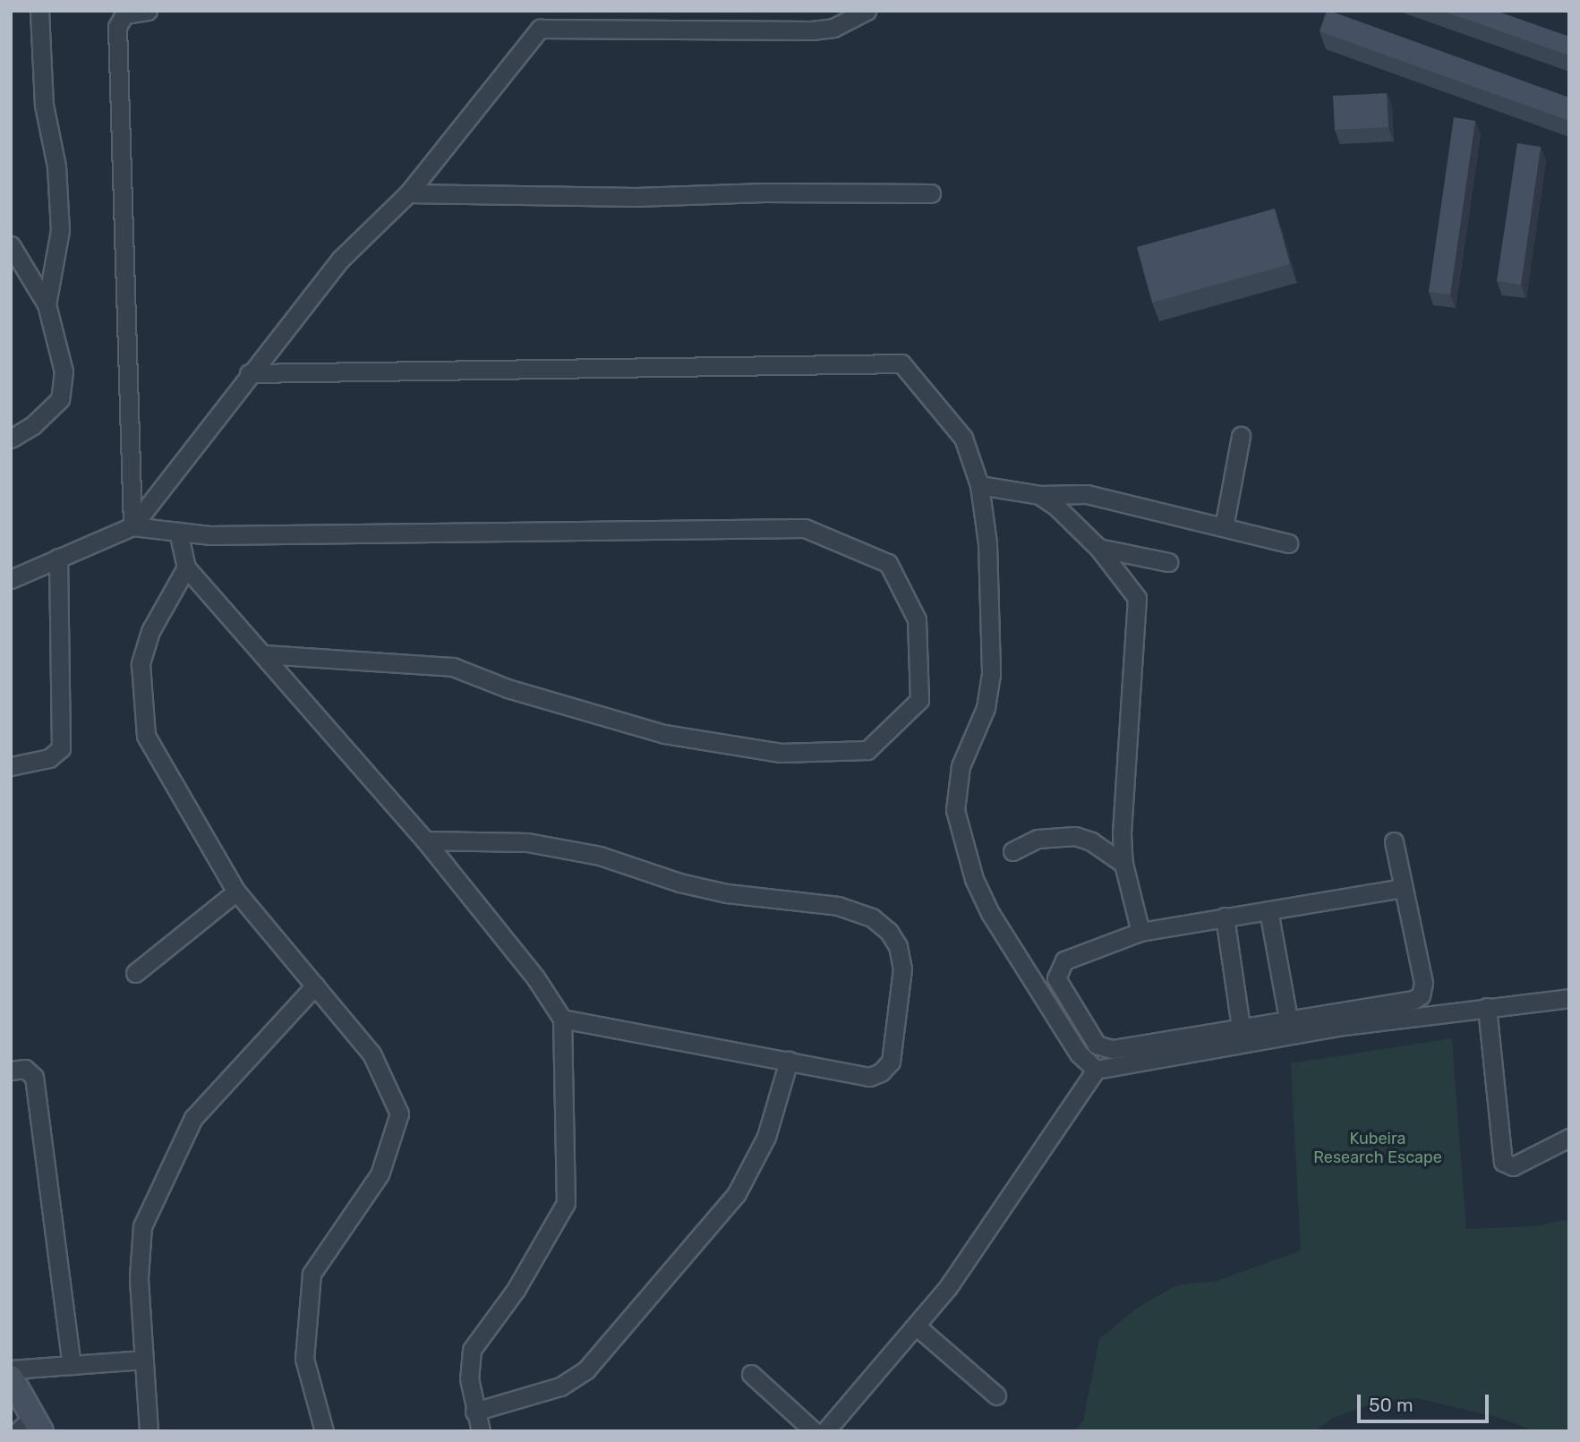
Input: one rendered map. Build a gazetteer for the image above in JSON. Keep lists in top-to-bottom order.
{
  "parks": ["Kubeira Research Escape"],
  "scale_bar": "50 m"
}
